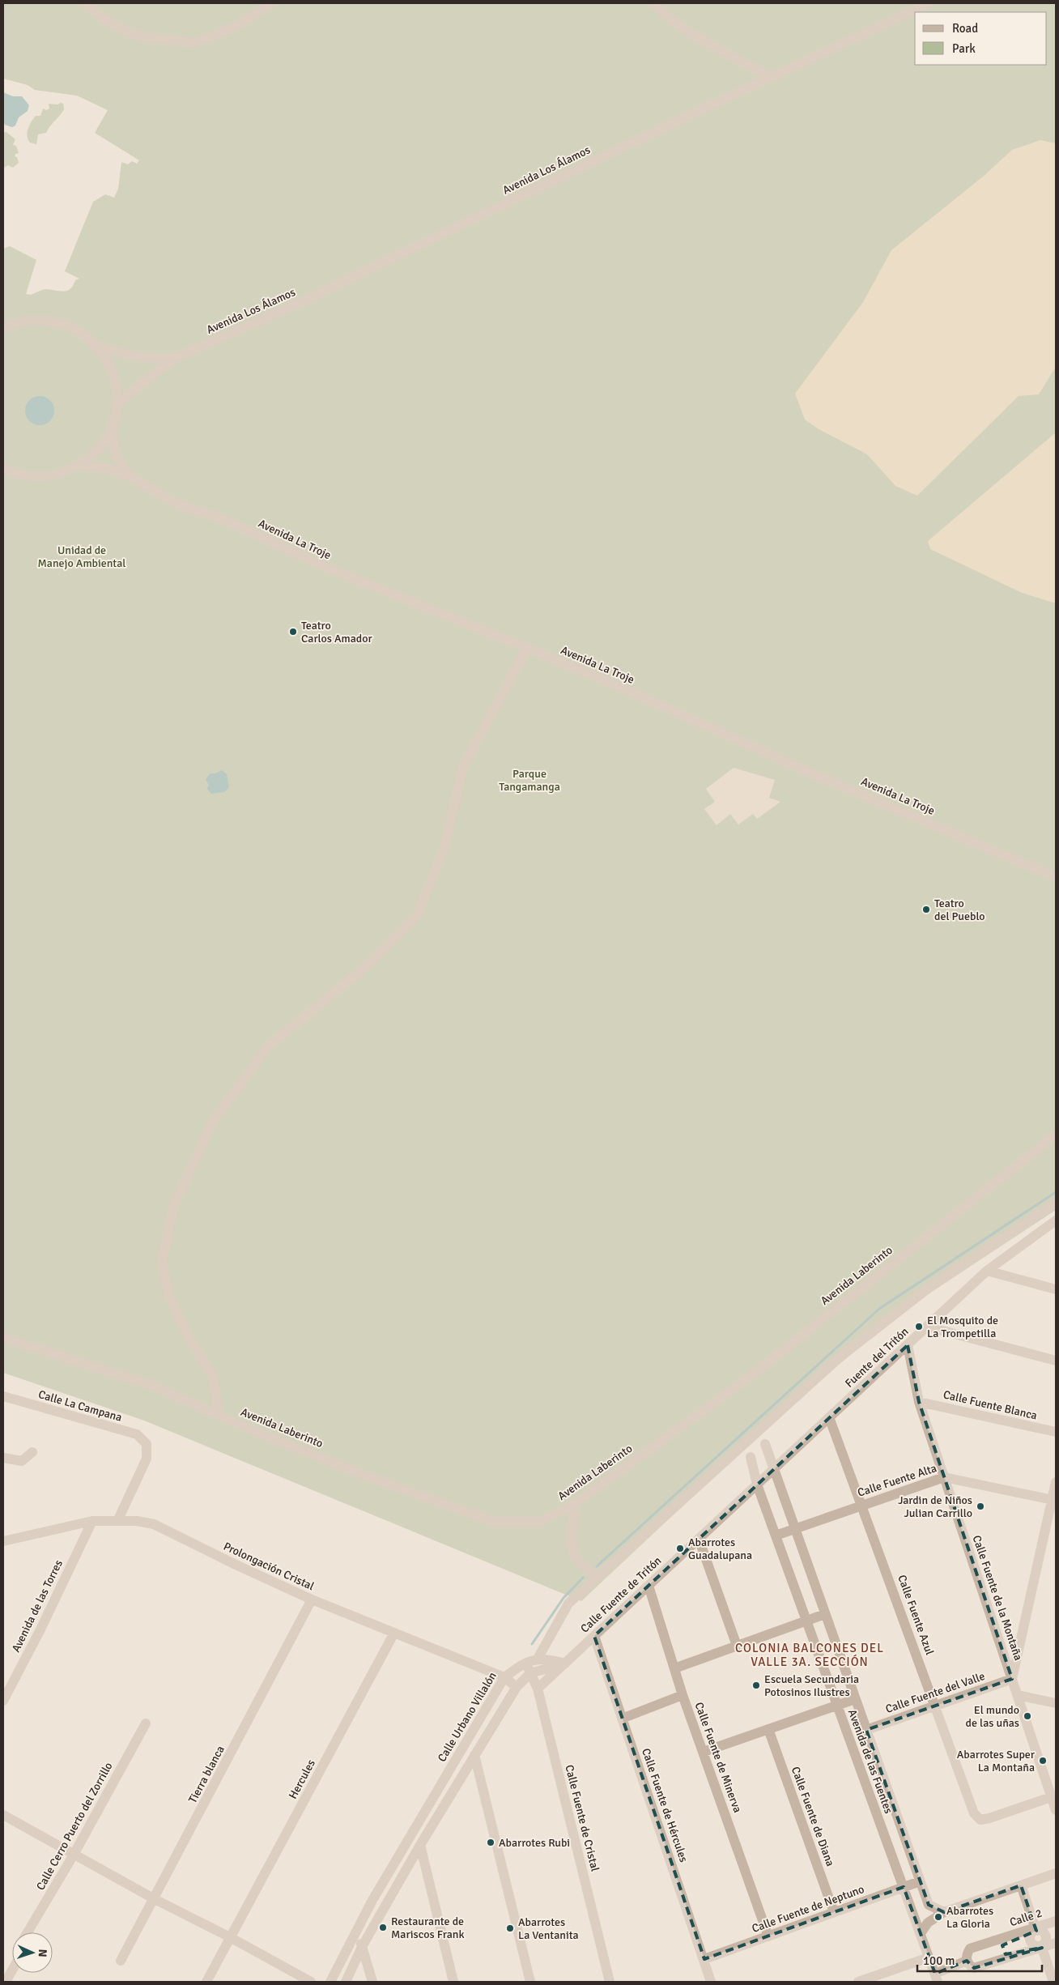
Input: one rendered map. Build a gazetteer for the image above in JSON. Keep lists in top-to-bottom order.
{
  "streets": {
    "street": [
      "Avenida Los Álamos",
      "Avenida La Troje",
      "Avenida Laberinto",
      "Fuente del Tritón",
      "Calle Fuente Blanca",
      "Calle La Campana",
      "Calle Fuente Alta",
      "Prolongación Cristal",
      "Calle Fuente de Tritón",
      "Calle Fuente de la Montaña",
      "Avenida de las Torres",
      "Calle Fuente Azul",
      "Calle Fuente del Valle",
      "Calle Urbano Villalón",
      "Calle Fuente de Minerva",
      "Avenida de las Fuentes",
      "Tierra blanca",
      "Hercules",
      "Calle Fuente de Hércules",
      "Calle Fuente de Diana",
      "Calle Fuente de Cristal",
      "Calle Cerro Puerto del Zorrillo",
      "Calle Fuente de Neptuno",
      "Calle 2"
    ]
  },
  "crossings": [
    ["Fuente del Tritón", "Calle Fuente de Tritón"],
    ["Fuente del Tritón", "Calle Fuente de la Montaña"],
    ["Fuente del Tritón", "Calle Fuente Azul"],
    ["Fuente del Tritón", "Avenida de las Fuentes"],
    ["Calle Fuente Blanca", "Calle Fuente de la Montaña"],
    ["Calle La Campana", "Prolongación Cristal"],
    ["Calle Fuente Alta", "Calle Fuente de la Montaña"],
    ["Calle Fuente Alta", "Calle Fuente Azul"],
    ["Calle Fuente Alta", "Avenida de las Fuentes"],
    ["Prolongación Cristal", "Avenida de las Torres"],
    ["Prolongación Cristal", "Calle Urbano Villalón"],
    ["Prolongación Cristal", "Tierra blanca"],
    ["Prolongación Cristal", "Hercules"],
    ["Calle Fuente de Tritón", "Calle Urbano Villalón"],
    ["Calle Fuente de Tritón", "Calle Fuente de Minerva"],
    ["Calle Fuente de Tritón", "Avenida de las Fuentes"],
    ["Calle Fuente de Tritón", "Calle Fuente de Hércules"],
    ["Calle Fuente de Tritón", "Calle Fuente de Cristal"],
    ["Calle Fuente de la Montaña", "Calle Fuente Azul"],
    ["Calle Fuente de la Montaña", "Calle Fuente del Valle"],
    ["Calle Fuente Azul", "Calle Fuente del Valle"],
    ["Calle Fuente del Valle", "Avenida de las Fuentes"],
    ["Calle Urbano Villalón", "Calle Fuente de Cristal"],
    ["Calle Fuente de Minerva", "Calle Fuente de Neptuno"],
    ["Avenida de las Fuentes", "Calle Fuente de Neptuno"],
    ["Calle Fuente de Hércules", "Calle Fuente de Neptuno"],
    ["Calle Fuente de Diana", "Calle Fuente de Neptuno"]
  ],
  "districts": ["COLONIA BALCONES DEL VALLE 3A. SECCIÓN"],
  "parks": ["Unidad de Manejo Ambiental", "Parque Tangamanga"],
  "places": [
    "Teatro Carlos Amador",
    "Teatro del Pueblo",
    "El Mosquito de La Trompetilla",
    "Jardin de Niños Julian Carrillo",
    "Abarrotes Guadalupana",
    "Escuela Secundaria Potosinos Ilustres",
    "El mundo de las uñas",
    "Abarrotes Super La Montaña",
    "Abarrotes Rubi",
    "Abarrotes La Gloria",
    "Restaurante de Mariscos Frank",
    "Abarrotes La Ventanita"
  ],
  "legend": ["Road", "Park"],
  "scale_bar": "100 m",
  "north": "right"
}
